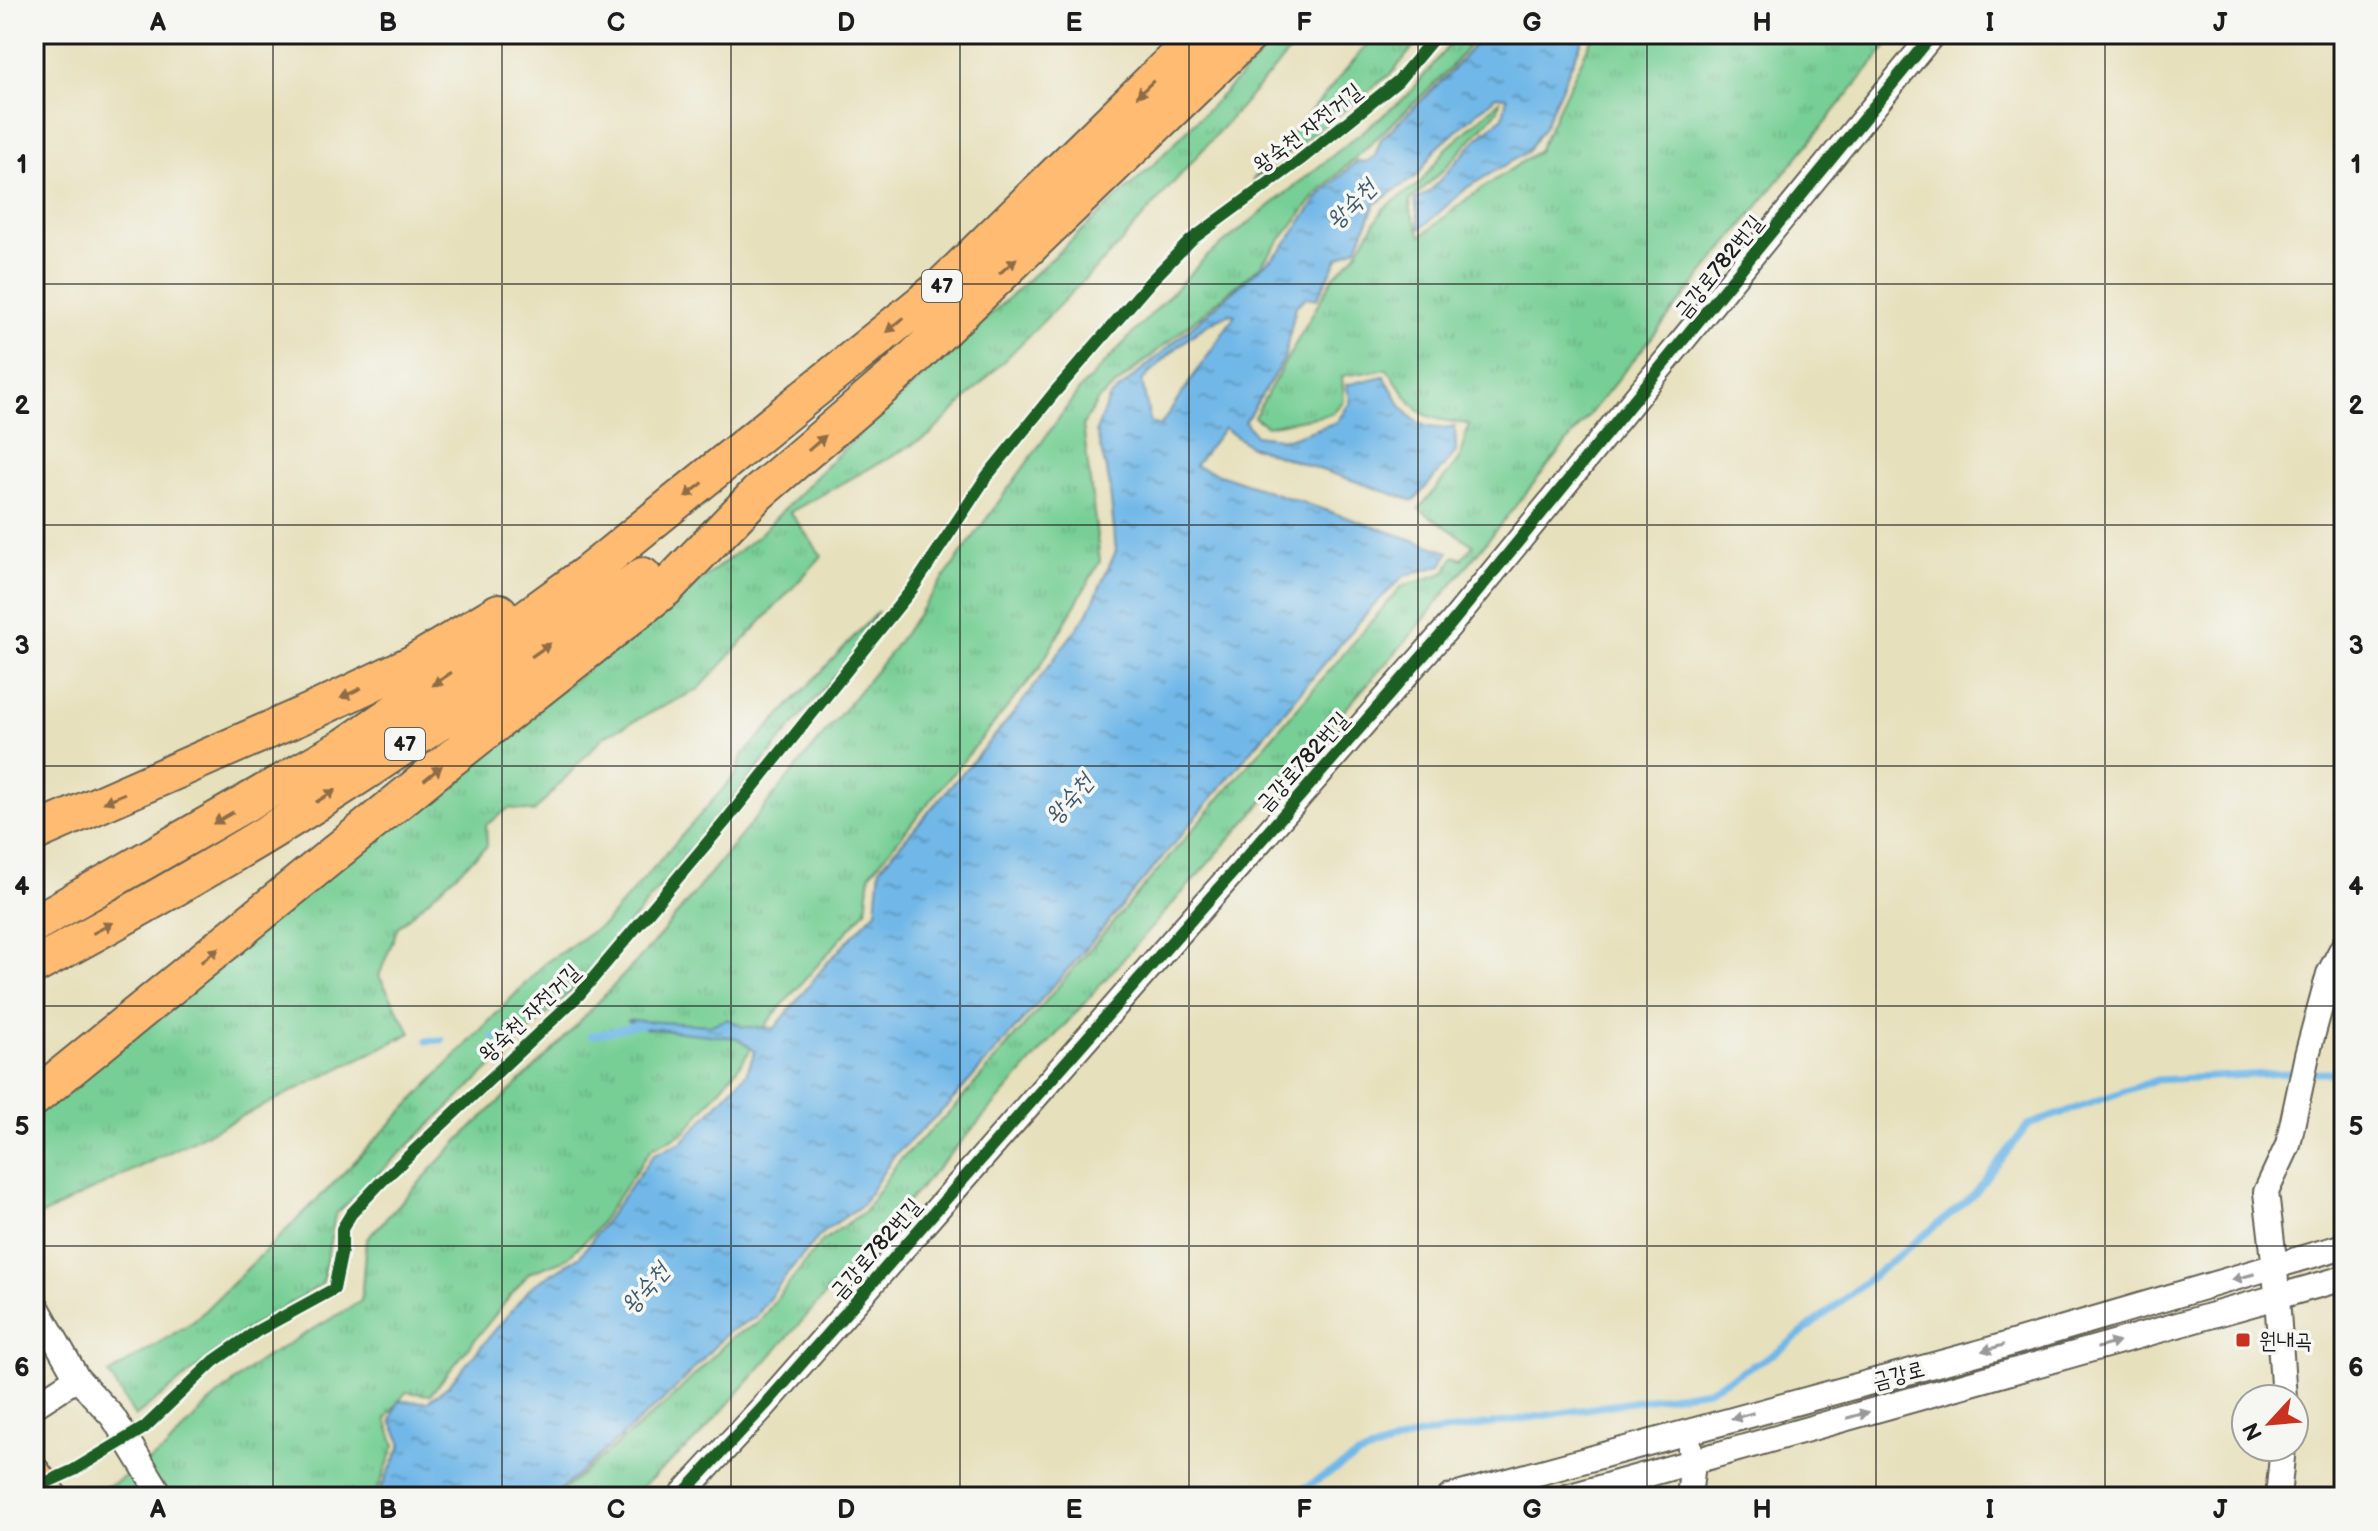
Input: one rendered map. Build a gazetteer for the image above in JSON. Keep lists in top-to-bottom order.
{
  "streets": {
    "highway": ["47"],
    "street": ["금강로782번길", "금강로"],
    "cycle path": ["왕숙천 자전거길"]
  },
  "water": ["왕숙천"],
  "places": {
    "transit": ["원내곡"]
  },
  "north": "bottom left",
  "grid": {
    "columns": [
      "A",
      "B",
      "C",
      "D",
      "E",
      "F",
      "G",
      "H",
      "I",
      "J"
    ],
    "rows": [
      "1",
      "2",
      "3",
      "4",
      "5",
      "6"
    ]
  }
}
